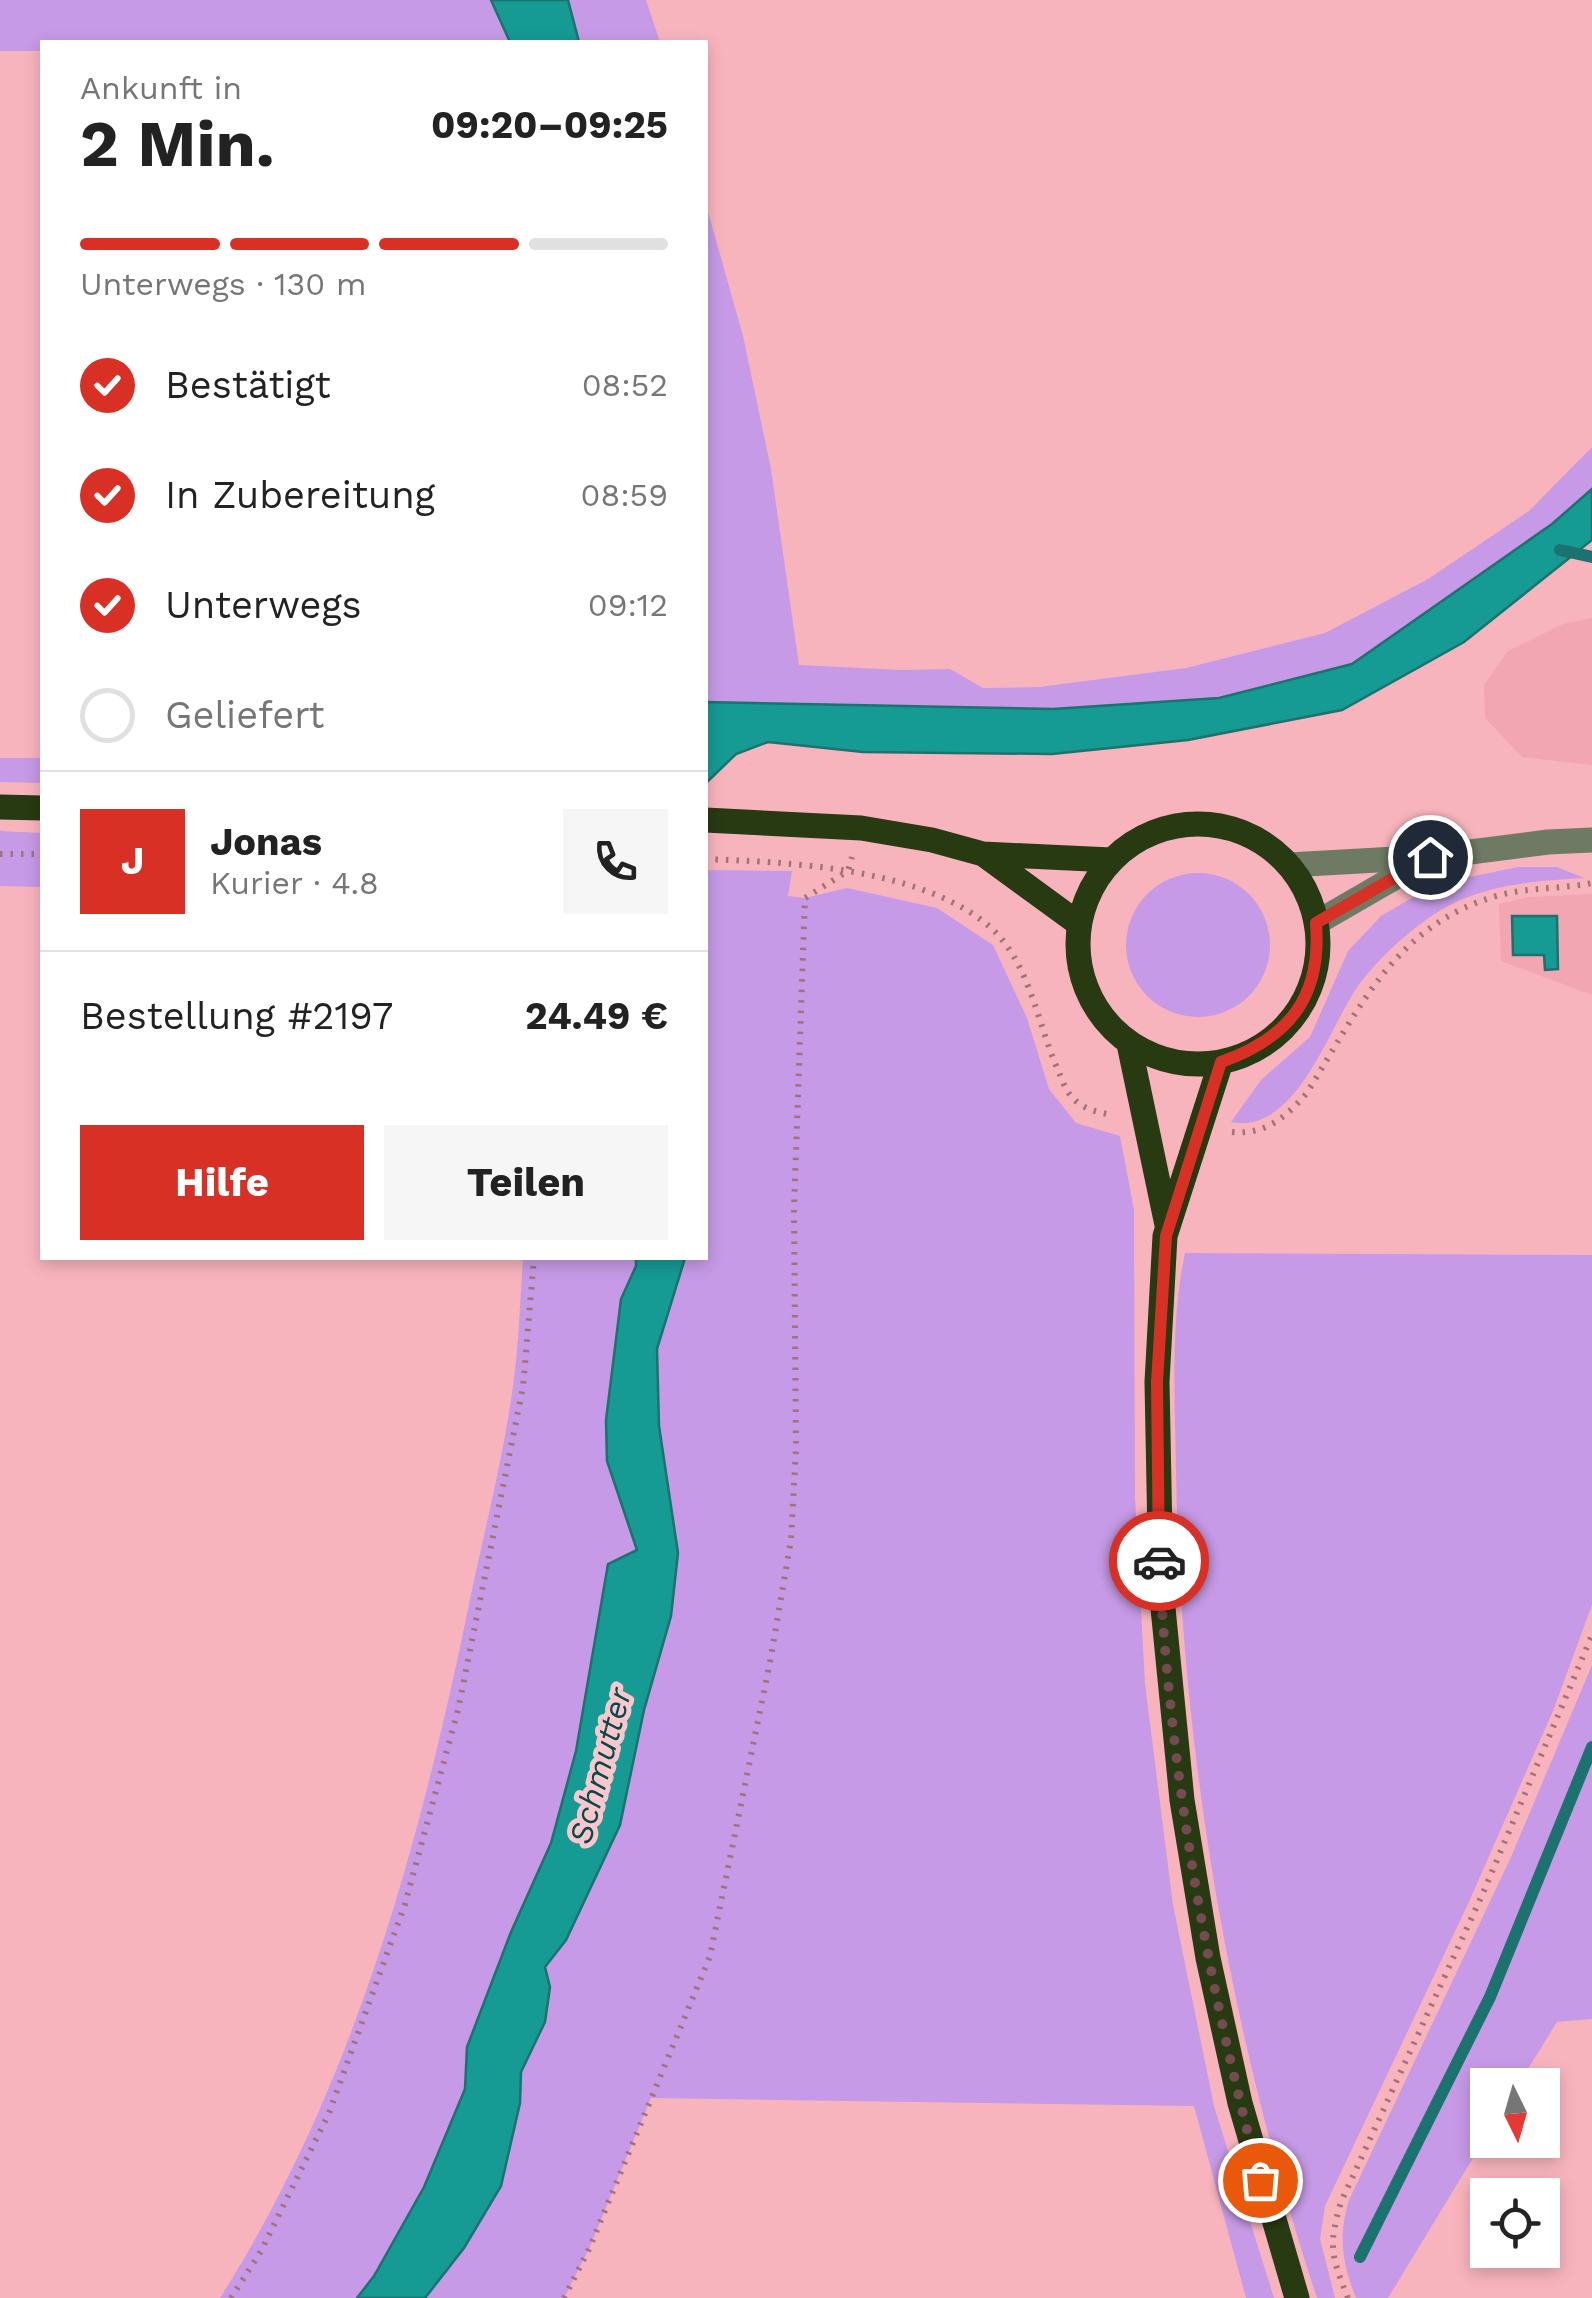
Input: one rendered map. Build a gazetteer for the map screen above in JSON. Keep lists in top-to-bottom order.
{
  "water": ["Schmutter"],
  "north": "bottom",
  "page": {
    "heading": ["2 Min.", "Ankunft in", "09:20–09:25"],
    "panel": [
      "Jonas",
      "Kurier · 4.8",
      "Bestellung #2197",
      "24.49 €"
    ],
    "bar": "Unterwegs · 130 m",
    "list": [
      ["Bestätigt", "08:52"],
      ["In Zubereitung", "08:59"],
      ["Unterwegs", "09:12"],
      "Geliefert"
    ],
    "round": "J",
    "buttons": ["Hilfe", "Teilen"]
  }
}
